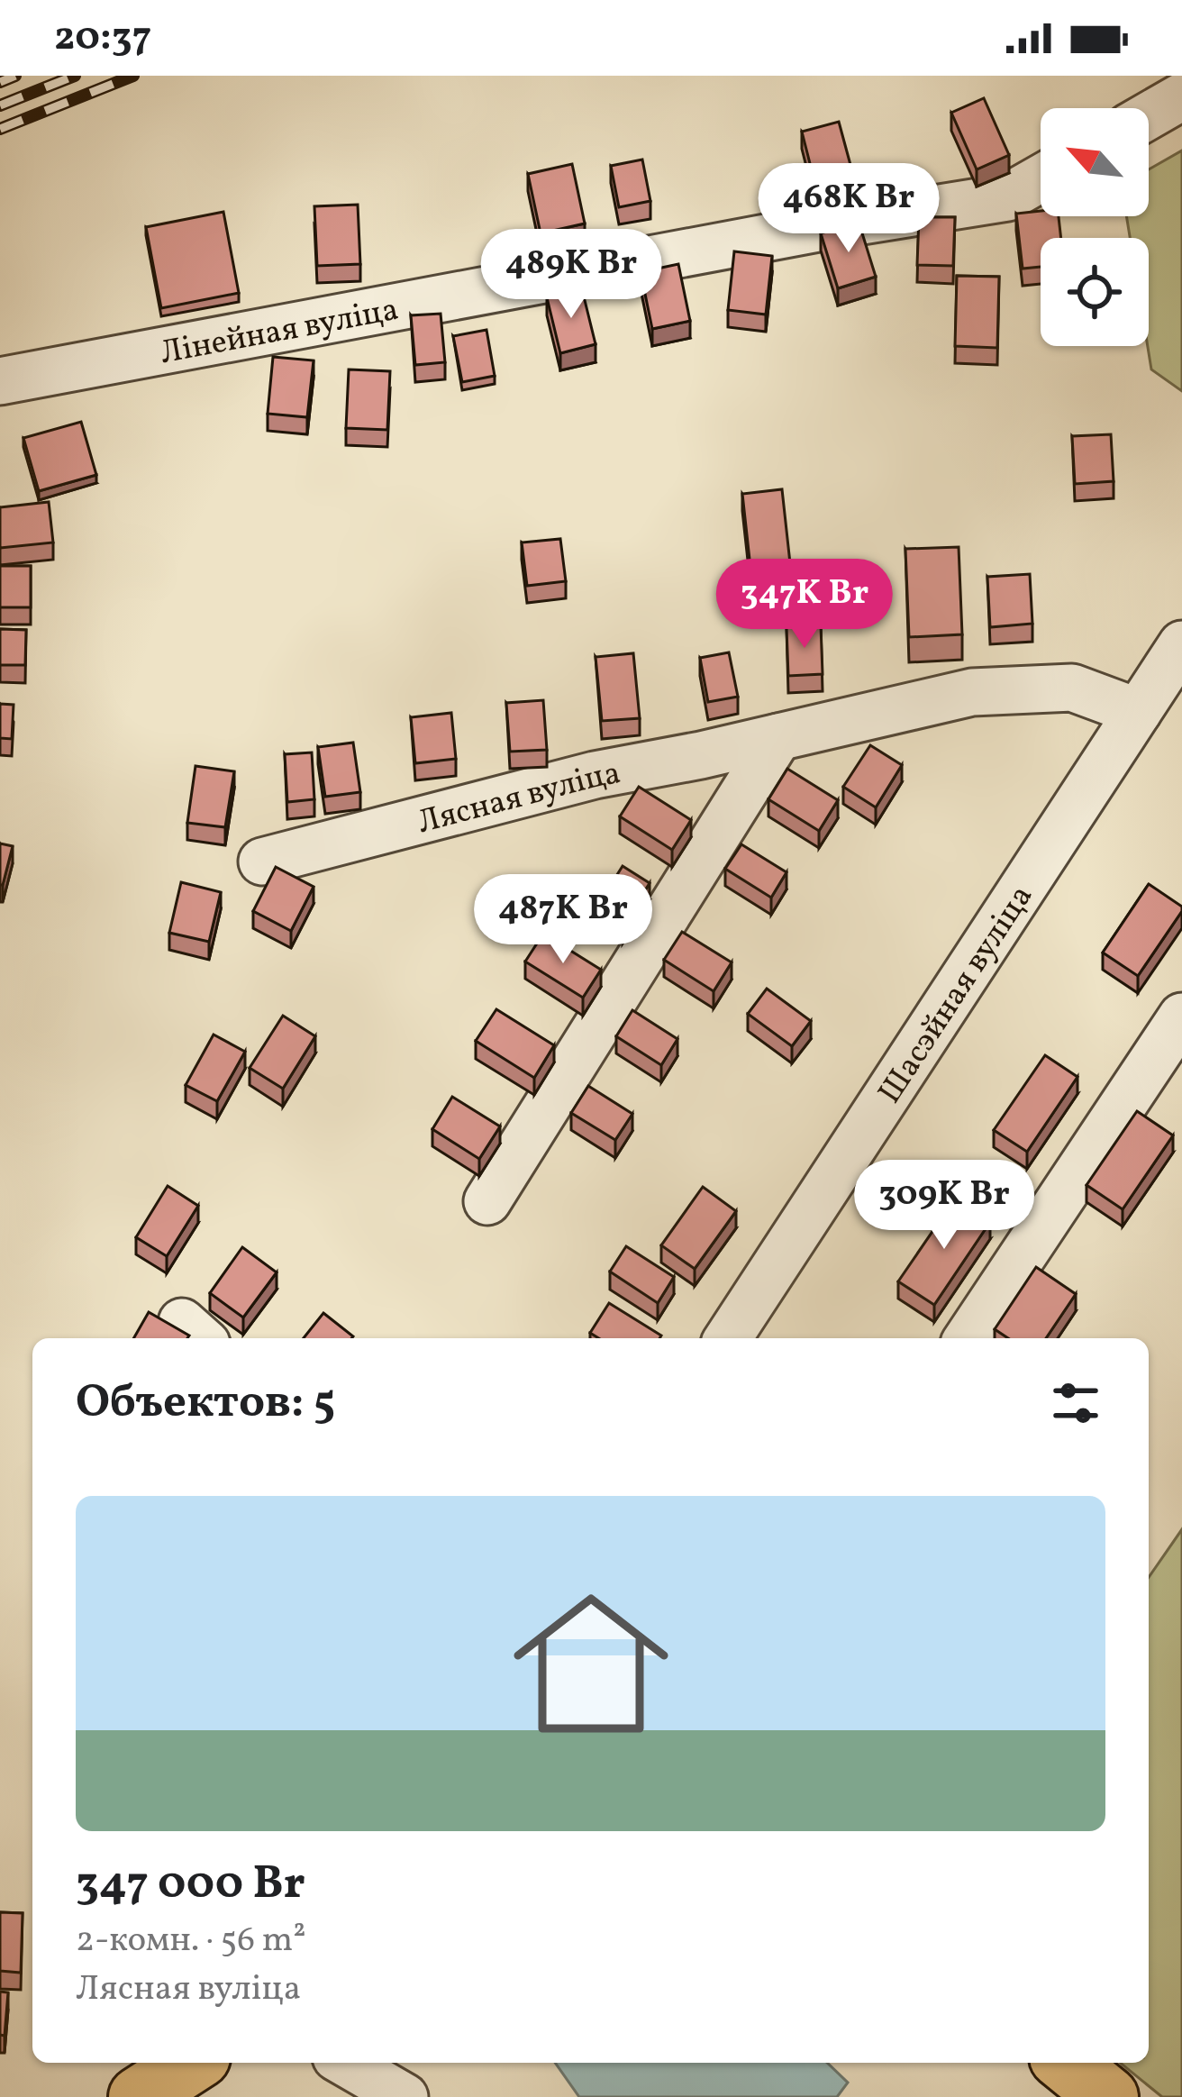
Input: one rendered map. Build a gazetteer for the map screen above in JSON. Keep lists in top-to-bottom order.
{
  "streets": {
    "street": ["Лінейная вуліца", "Лясная вуліца", "Шасэйная вуліца"]
  },
  "crossings": [
    ["Лясная вуліца", "Шасэйная вуліца"]
  ],
  "north": "top left",
  "page": {
    "status": "20:37",
    "price": [
      "468K Br",
      "489K Br",
      "347K Br",
      "487K Br",
      "309K Br"
    ],
    "heading": "Объектов: 5",
    "list": [
      {
        "name": "347 000 Br",
        "note": "2-комн. · 56 m² · Лясная вуліца"
      }
    ]
  }
}
